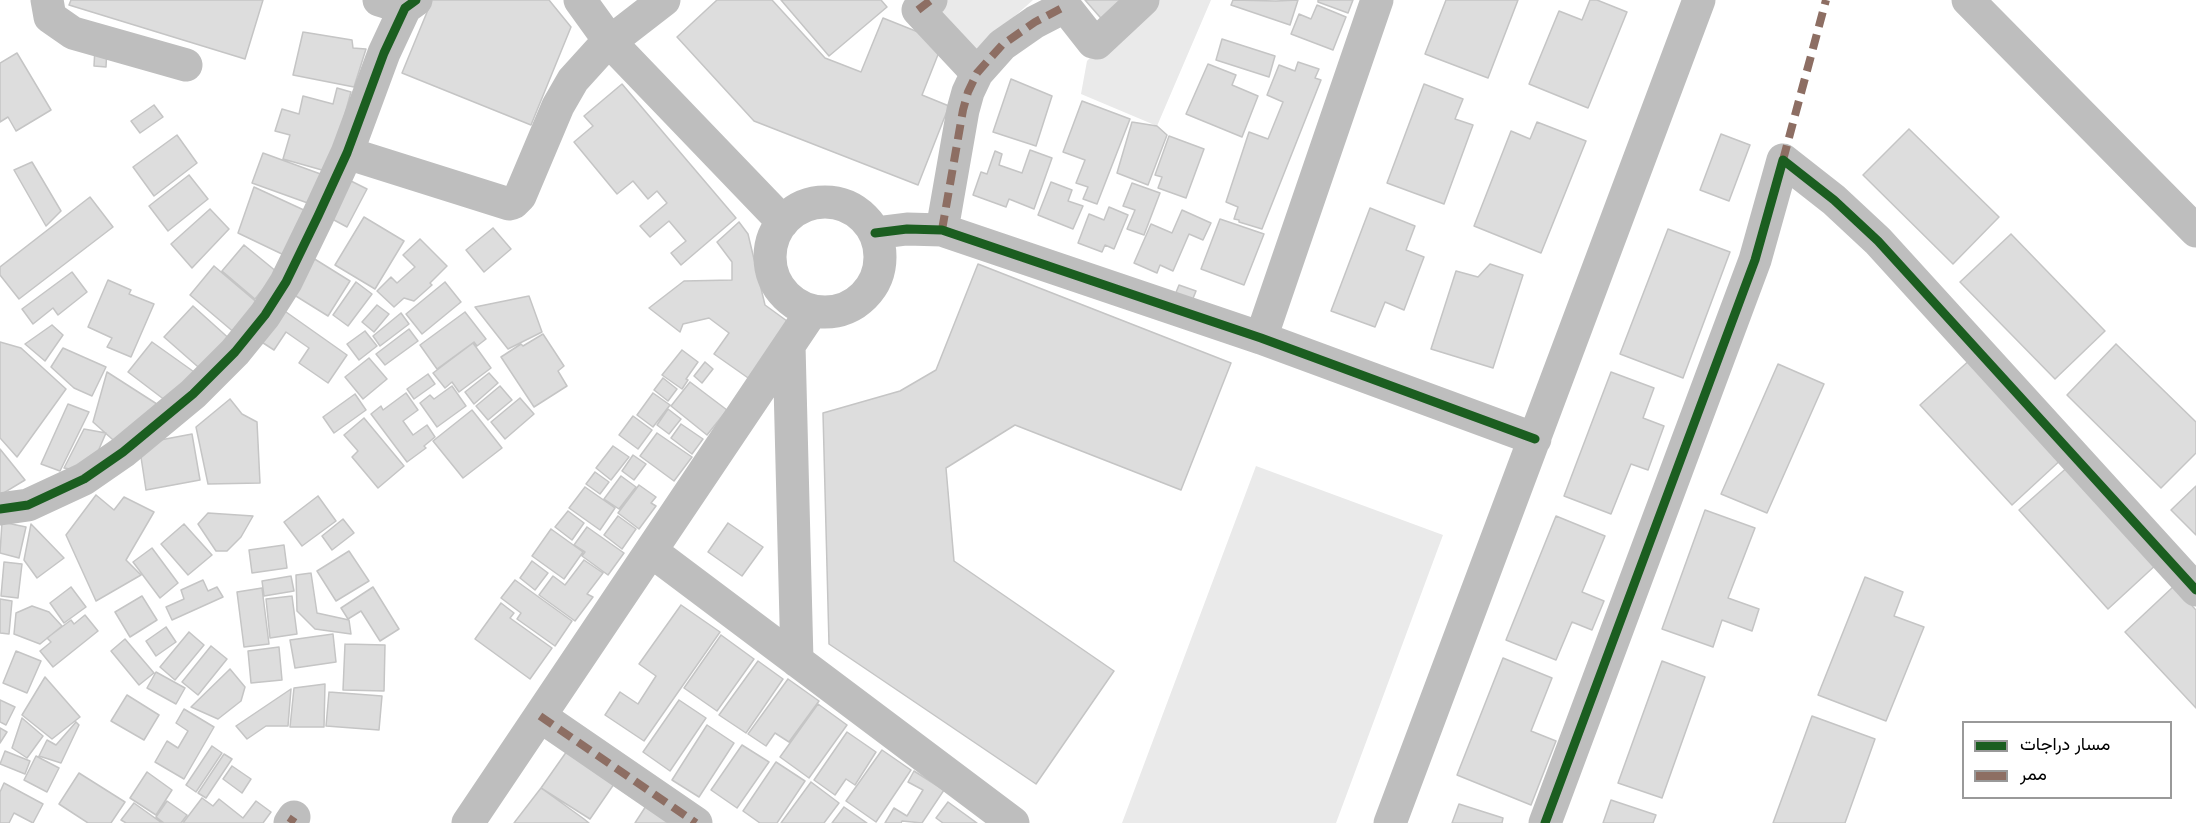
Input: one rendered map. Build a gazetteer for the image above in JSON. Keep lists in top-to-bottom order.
{
  "legend": ["مسار دراجات", "ممر"]
}
